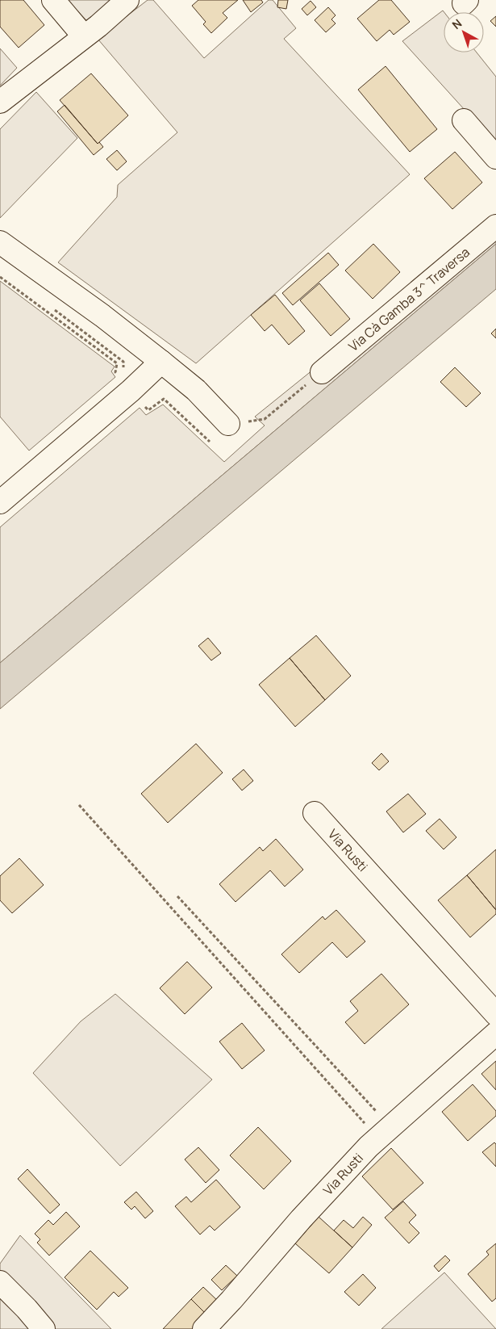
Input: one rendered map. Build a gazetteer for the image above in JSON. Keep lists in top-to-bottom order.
{
  "streets": {
    "street": ["Via Cà Gamba 3^ Traversa", "Via Rusti"]
  },
  "north": "top left"
}
